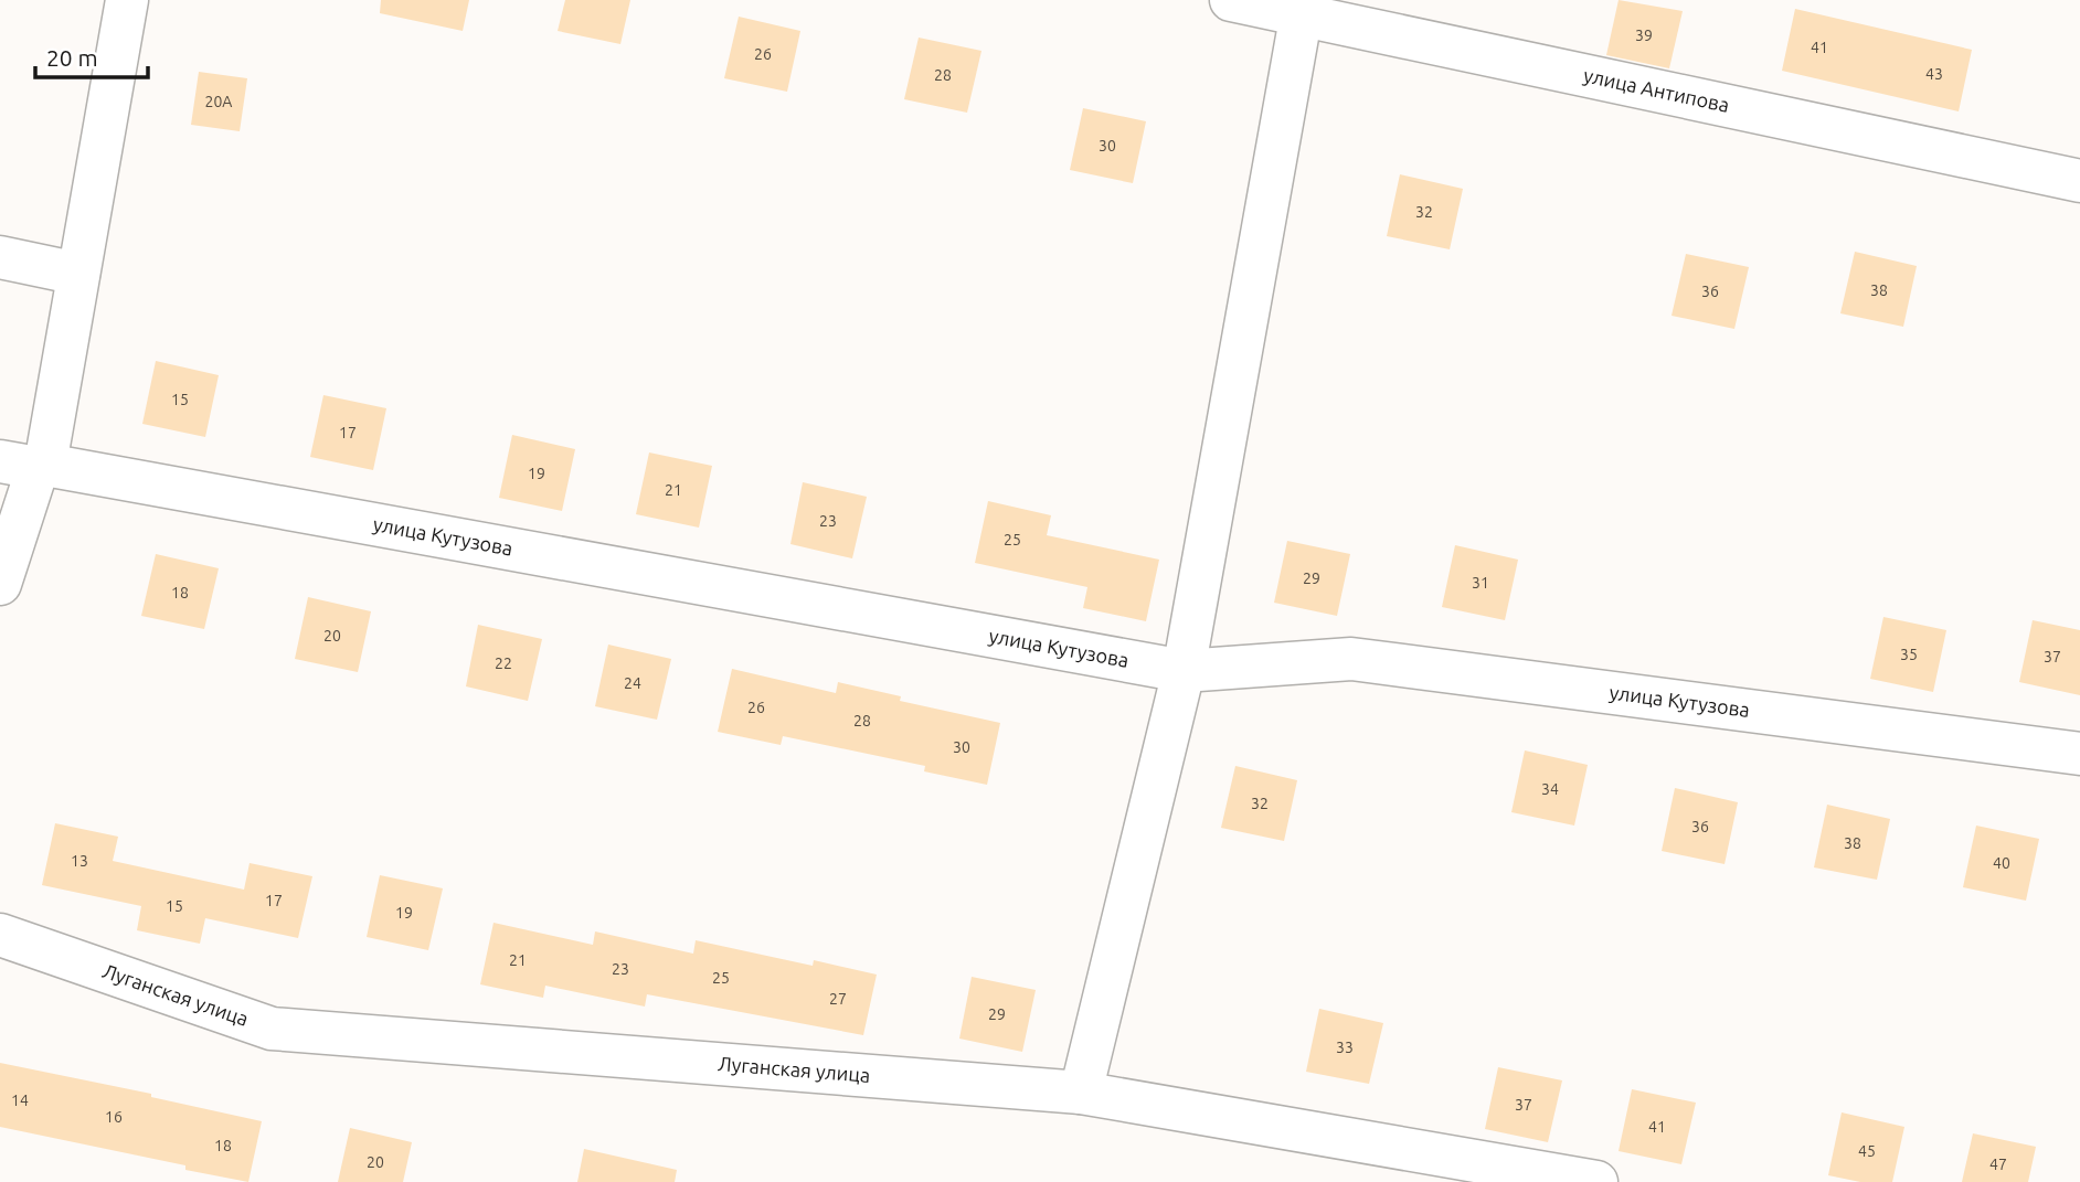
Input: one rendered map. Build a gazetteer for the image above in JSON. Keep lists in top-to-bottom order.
{
  "streets": {
    "street": ["улица Антипова", "улица Кутузова", "Луганская улица"]
  },
  "house_numbers": [
    "39",
    "41",
    "26",
    "43",
    "28",
    "20А",
    "30",
    "32",
    "38",
    "36",
    "15",
    "17",
    "19",
    "21",
    "23",
    "25",
    "29",
    "31",
    "18",
    "20",
    "35",
    "37",
    "22",
    "24",
    "26",
    "28",
    "30",
    "34",
    "32",
    "36",
    "38",
    "13",
    "40",
    "17",
    "15",
    "19",
    "21",
    "23",
    "25",
    "27",
    "29",
    "33",
    "14",
    "37",
    "16",
    "41",
    "18",
    "45",
    "20",
    "47"
  ],
  "scale_bar": "20 m"
}
